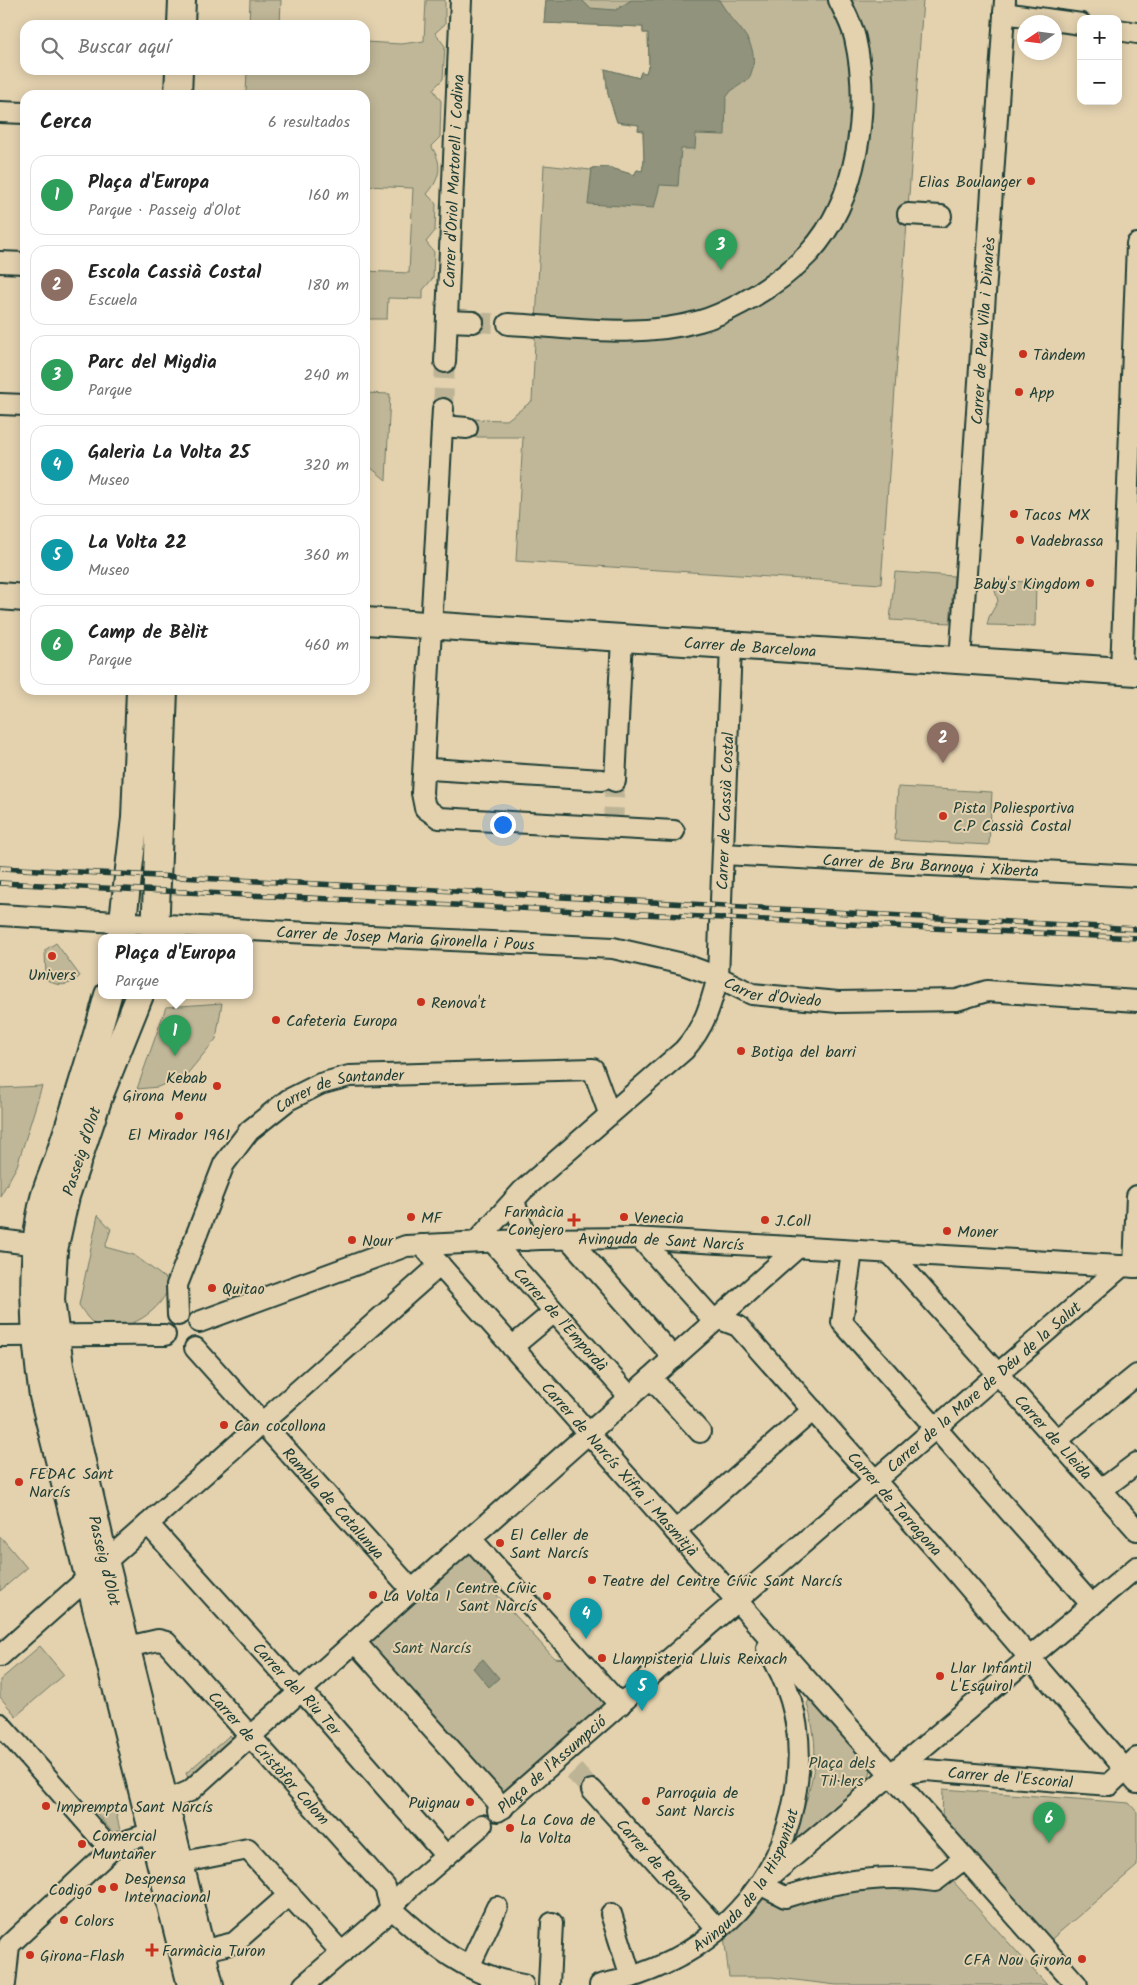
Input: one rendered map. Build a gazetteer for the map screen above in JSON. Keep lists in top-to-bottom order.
{
  "streets": {
    "main road": ["Carrer de Barcelona", "Passeig d'Olot"],
    "street": [
      "Carrer d'Oriol Martorell i Codina",
      "Carrer de Pau Vila i Dinarès",
      "Carrer de Cassià Costal",
      "Carrer de Bru Barnoya i Xiberta",
      "Carrer de Josep Maria Gironella i Pous",
      "Carrer d'Oviedo",
      "Carrer de Santander",
      "Avinguda de Sant Narcís",
      "Carrer de l'Empordà",
      "Carrer de la Mare de Déu de la Salut",
      "Carrer de Lleida",
      "Carrer de Narcís Xifra i Masmitjà",
      "Rambla de Catalunya",
      "Carrer de Tarragona",
      "Carrer del Riu Ter",
      "Plaça de l'Assumpció",
      "Carrer de Cristòfor Colom",
      "Carrer de l'Escorial",
      "Carrer de Roma",
      "Avinguda de la Hispanitat"
    ]
  },
  "crossings": [
    ["Carrer de Pau Vila i Dinarès", "Carrer de Barcelona"],
    ["Carrer de Barcelona", "Carrer de Cassià Costal"],
    ["Carrer de Cassià Costal", "Carrer de Bru Barnoya i Xiberta"],
    ["Carrer de Cassià Costal", "Carrer de Josep Maria Gironella i Pous"],
    ["Carrer de Cassià Costal", "Carrer d'Oviedo"],
    ["Carrer de Josep Maria Gironella i Pous", "Carrer d'Oviedo"],
    ["Carrer d'Oviedo", "Carrer de Santander"],
    ["Carrer d'Oviedo", "Avinguda de Sant Narcís"],
    ["Carrer d'Oviedo", "Carrer de l'Empordà"],
    ["Carrer de Santander", "Avinguda de Sant Narcís"],
    ["Carrer de Santander", "Rambla de Catalunya"],
    ["Passeig d'Olot", "Carrer de Cristòfor Colom"],
    ["Avinguda de Sant Narcís", "Carrer de l'Empordà"],
    ["Avinguda de Sant Narcís", "Carrer de la Mare de Déu de la Salut"],
    ["Avinguda de Sant Narcís", "Carrer de Lleida"],
    ["Avinguda de Sant Narcís", "Carrer de Narcís Xifra i Masmitjà"],
    ["Avinguda de Sant Narcís", "Rambla de Catalunya"],
    ["Avinguda de Sant Narcís", "Carrer de Tarragona"],
    ["Carrer de la Mare de Déu de la Salut", "Carrer de Lleida"],
    ["Carrer de la Mare de Déu de la Salut", "Carrer de Narcís Xifra i Masmitjà"],
    ["Carrer de la Mare de Déu de la Salut", "Carrer de Tarragona"],
    ["Carrer de la Mare de Déu de la Salut", "Avinguda de la Hispanitat"],
    ["Carrer de Narcís Xifra i Masmitjà", "Carrer de l'Escorial"],
    ["Carrer de Narcís Xifra i Masmitjà", "Avinguda de la Hispanitat"],
    ["Carrer de Tarragona", "Carrer de l'Escorial"],
    ["Carrer de Roma", "Avinguda de la Hispanitat"]
  ],
  "parks": ["Sant Narcís", "Plaça dels Til·lers"],
  "places": {
    "other": [
      "Elias Boulanger",
      "Tàndem",
      "App",
      "Tacos MX",
      "Vadebrassa",
      "Baby's Kingdom",
      "Pista Poliesportiva C.P Cassià Costal",
      "Univers",
      "Renova't",
      "Cafeteria Europa",
      "Botiga del barri",
      "Kebab Girona Menu",
      "El Mirador 1961",
      "MF",
      "Venecia",
      "J.Coll",
      "Moner",
      "Nour",
      "Quitao",
      "Can cocollona",
      "FEDAC Sant Narcís",
      "El Celler de Sant Narcís",
      "Teatre del Centre Cívic Sant Narcís",
      "La Volta 1",
      "Centre Cívic Sant Narcís",
      "Llampisteria Lluis Reixach",
      "Llar Infantil L'Esquirol",
      "Parroquia de Sant Narcis",
      "Puignau",
      "Imprempta Sant Narcís",
      "La Cova de la Volta",
      "Comercial Muntaner",
      "Despensa Internacional",
      "Codigo",
      "Colors",
      "Girona-Flash",
      "CFA Nou Girona"
    ],
    "health": ["Farmàcia Conejero", "Farmàcia Turon"]
  },
  "north": "left",
  "page": {
    "map_buttons": ["+", "−"],
    "search": "Buscar aquí",
    "heading": ["Cerca", "6 resultados"],
    "list": [
      {
        "mark": "1",
        "name": "Plaça d'Europa",
        "note": "Parque · Passeig d'Olot",
        "value": "160 m"
      },
      {
        "mark": "2",
        "name": "Escola Cassià Costal",
        "note": "Escuela",
        "value": "180 m"
      },
      {
        "mark": "3",
        "name": "Parc del Migdia",
        "note": "Parque",
        "value": "240 m"
      },
      {
        "mark": "4",
        "name": "Galeria La Volta 25",
        "note": "Museo",
        "value": "320 m"
      },
      {
        "mark": "5",
        "name": "La Volta 22",
        "note": "Museo",
        "value": "360 m"
      },
      {
        "mark": "6",
        "name": "Camp de Bèlit",
        "note": "Parque",
        "value": "460 m"
      }
    ],
    "pins": [
      "3",
      "2",
      "1",
      "4",
      "5",
      "6"
    ],
    "popup": ["Plaça d'Europa", "Parque"]
  }
}
